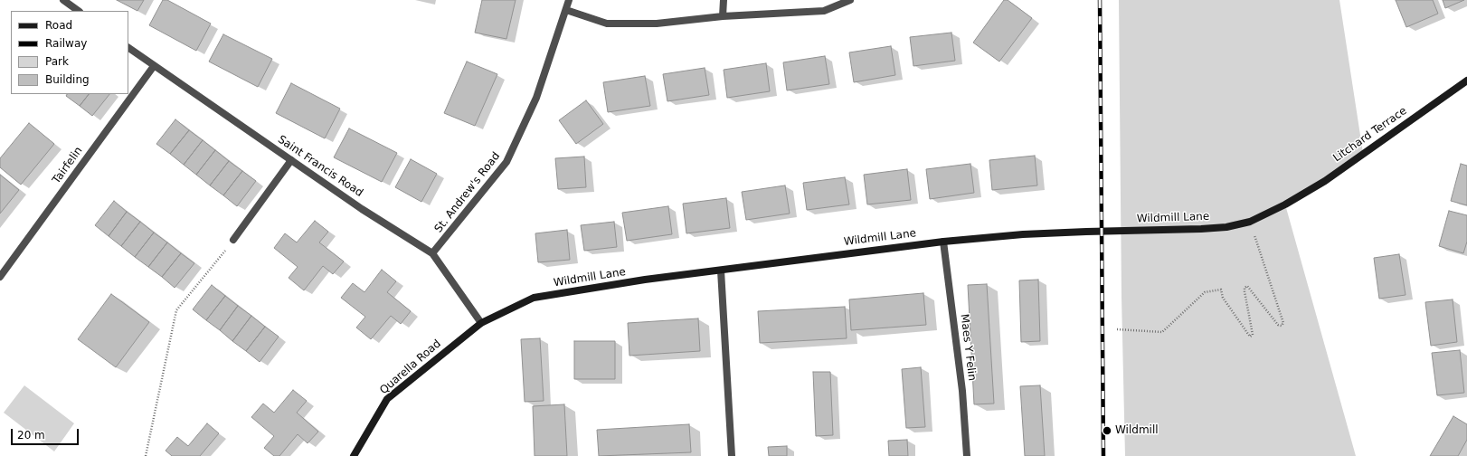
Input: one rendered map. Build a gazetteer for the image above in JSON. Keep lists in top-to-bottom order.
{
  "streets": {
    "street": [
      "Litchard Terrace",
      "Tairfelin",
      "Saint Francis Road",
      "St. Andrew's Road",
      "Wildmill Lane",
      "Maes Y Felin",
      "Quarella Road"
    ]
  },
  "crossings": [
    ["Litchard Terrace", "Wildmill Lane"],
    ["Tairfelin", "Saint Francis Road"],
    ["Saint Francis Road", "St. Andrew's Road"],
    ["Saint Francis Road", "Wildmill Lane"],
    ["Saint Francis Road", "Quarella Road"],
    ["Wildmill Lane", "Maes Y Felin"],
    ["Wildmill Lane", "Quarella Road"]
  ],
  "places": ["Wildmill"],
  "legend": [
    "Road",
    "Railway",
    "Park",
    "Building"
  ],
  "scale_bar": "20 m"
}
